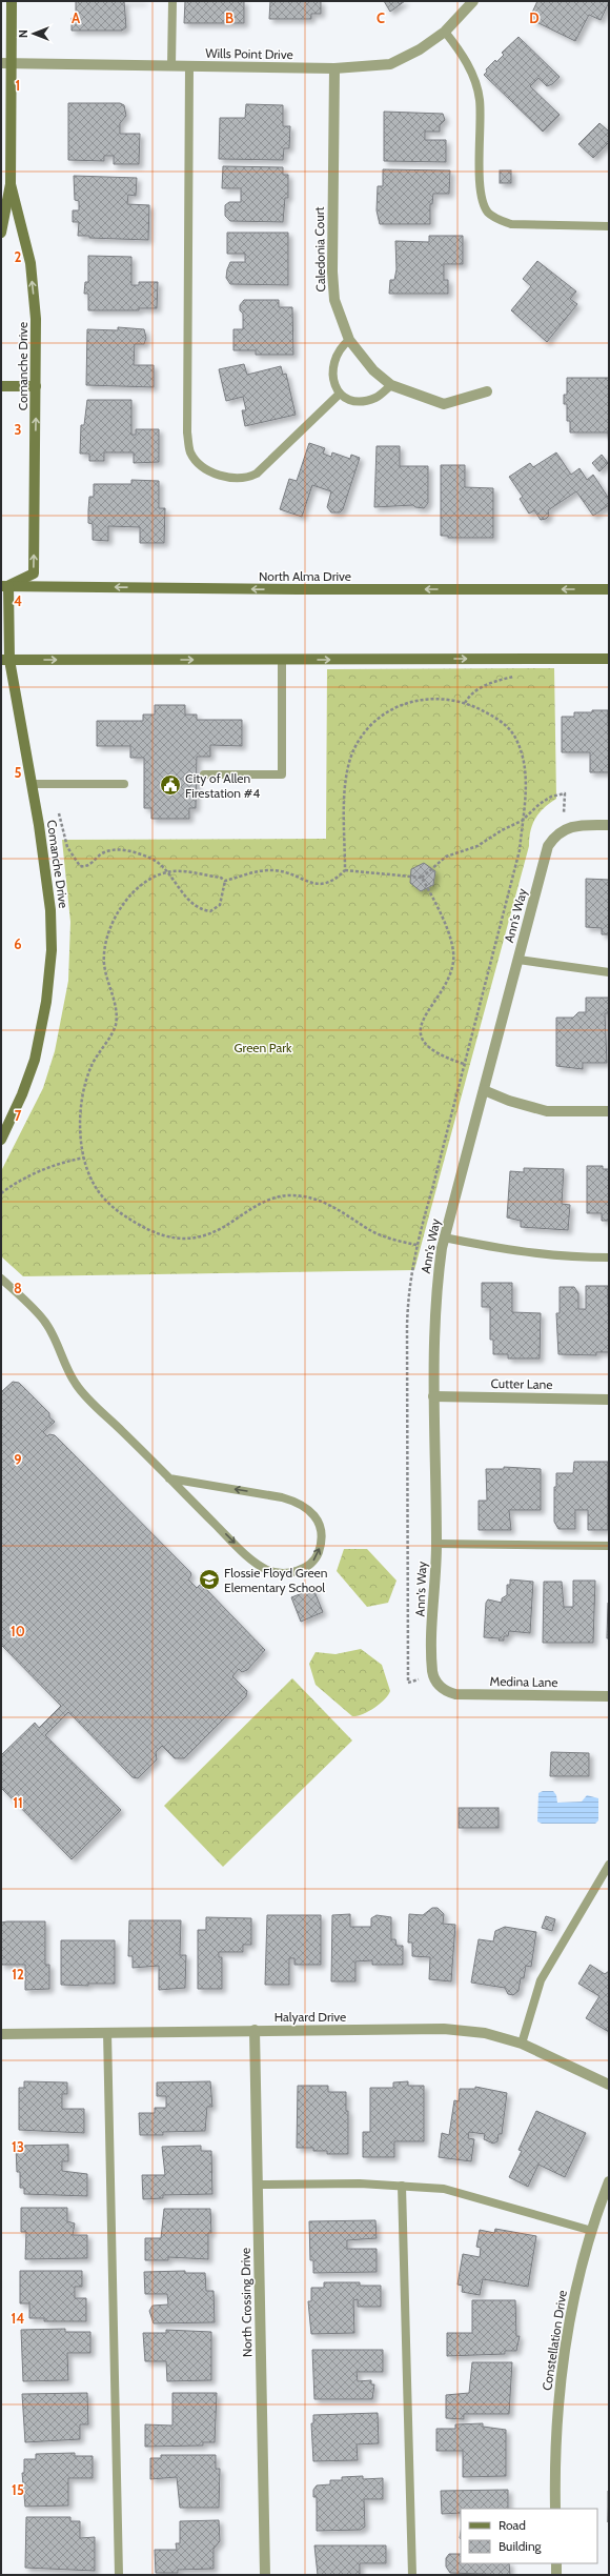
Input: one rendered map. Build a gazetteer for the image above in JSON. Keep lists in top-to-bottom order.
{
  "streets": {
    "street": [
      "Wills Point Drive",
      "Caledonia Court",
      "Comanche Drive",
      "North Alma Drive",
      "Ann's Way",
      "Cutter Lane",
      "Medina Lane",
      "Halyard Drive",
      "North Crossing Drive",
      "Constellation Drive"
    ]
  },
  "crossings": [
    ["Wills Point Drive", "Caledonia Court"],
    ["Wills Point Drive", "Comanche Drive"],
    ["Comanche Drive", "North Alma Drive"],
    ["Ann's Way", "Cutter Lane"],
    ["Ann's Way", "Medina Lane"],
    ["Halyard Drive", "North Crossing Drive"]
  ],
  "parks": ["Green Park"],
  "places": {
    "public building": ["City of Allen Firestation #4"],
    "school or university": ["Flossie Floyd Green Elementary School"]
  },
  "legend": ["Road", "Building"],
  "north": "left",
  "grid": {
    "columns": [
      "A",
      "B",
      "C",
      "D"
    ],
    "rows": [
      "1",
      "2",
      "3",
      "4",
      "5",
      "6",
      "7",
      "8",
      "9",
      "10",
      "11",
      "12",
      "13",
      "14",
      "15"
    ]
  }
}
